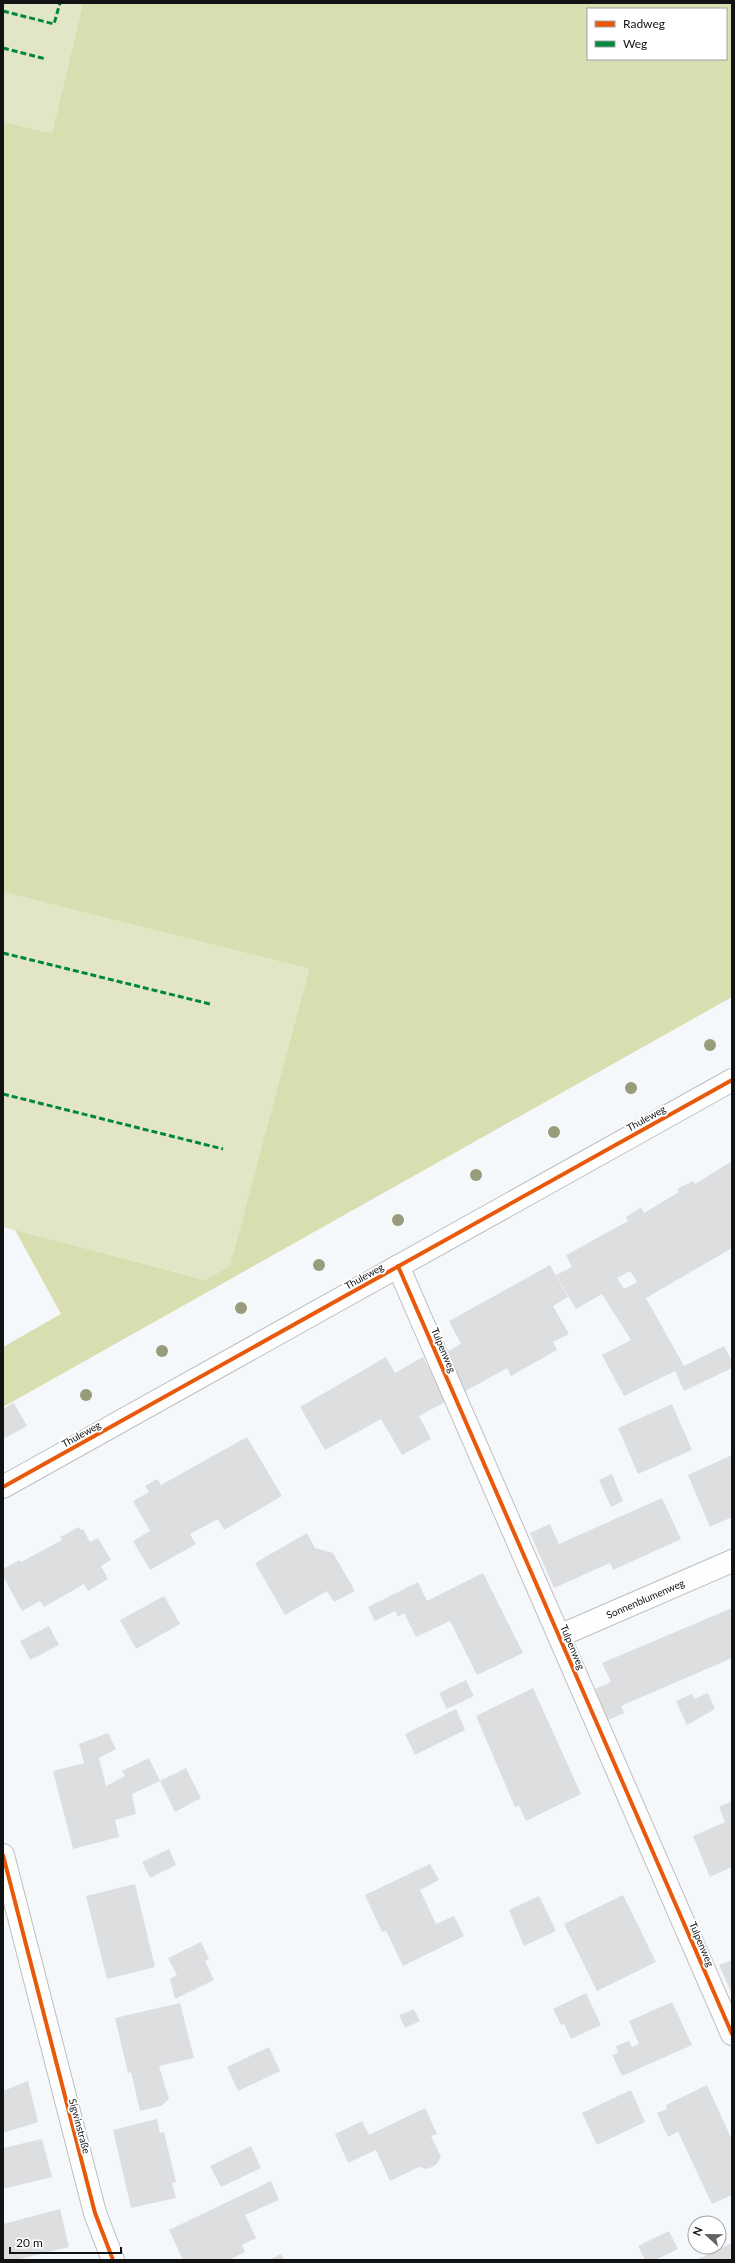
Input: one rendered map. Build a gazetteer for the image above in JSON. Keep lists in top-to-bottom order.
{
  "streets": {
    "street": [
      "Thuleweg",
      "Tulpenweg",
      "Sonnenblumenweg",
      "Sigwinstraße"
    ]
  },
  "crossings": [
    ["Thuleweg", "Tulpenweg"],
    ["Tulpenweg", "Sonnenblumenweg"]
  ],
  "legend": ["Radweg", "Weg"],
  "scale_bar": "20 m",
  "north": "left"
}
